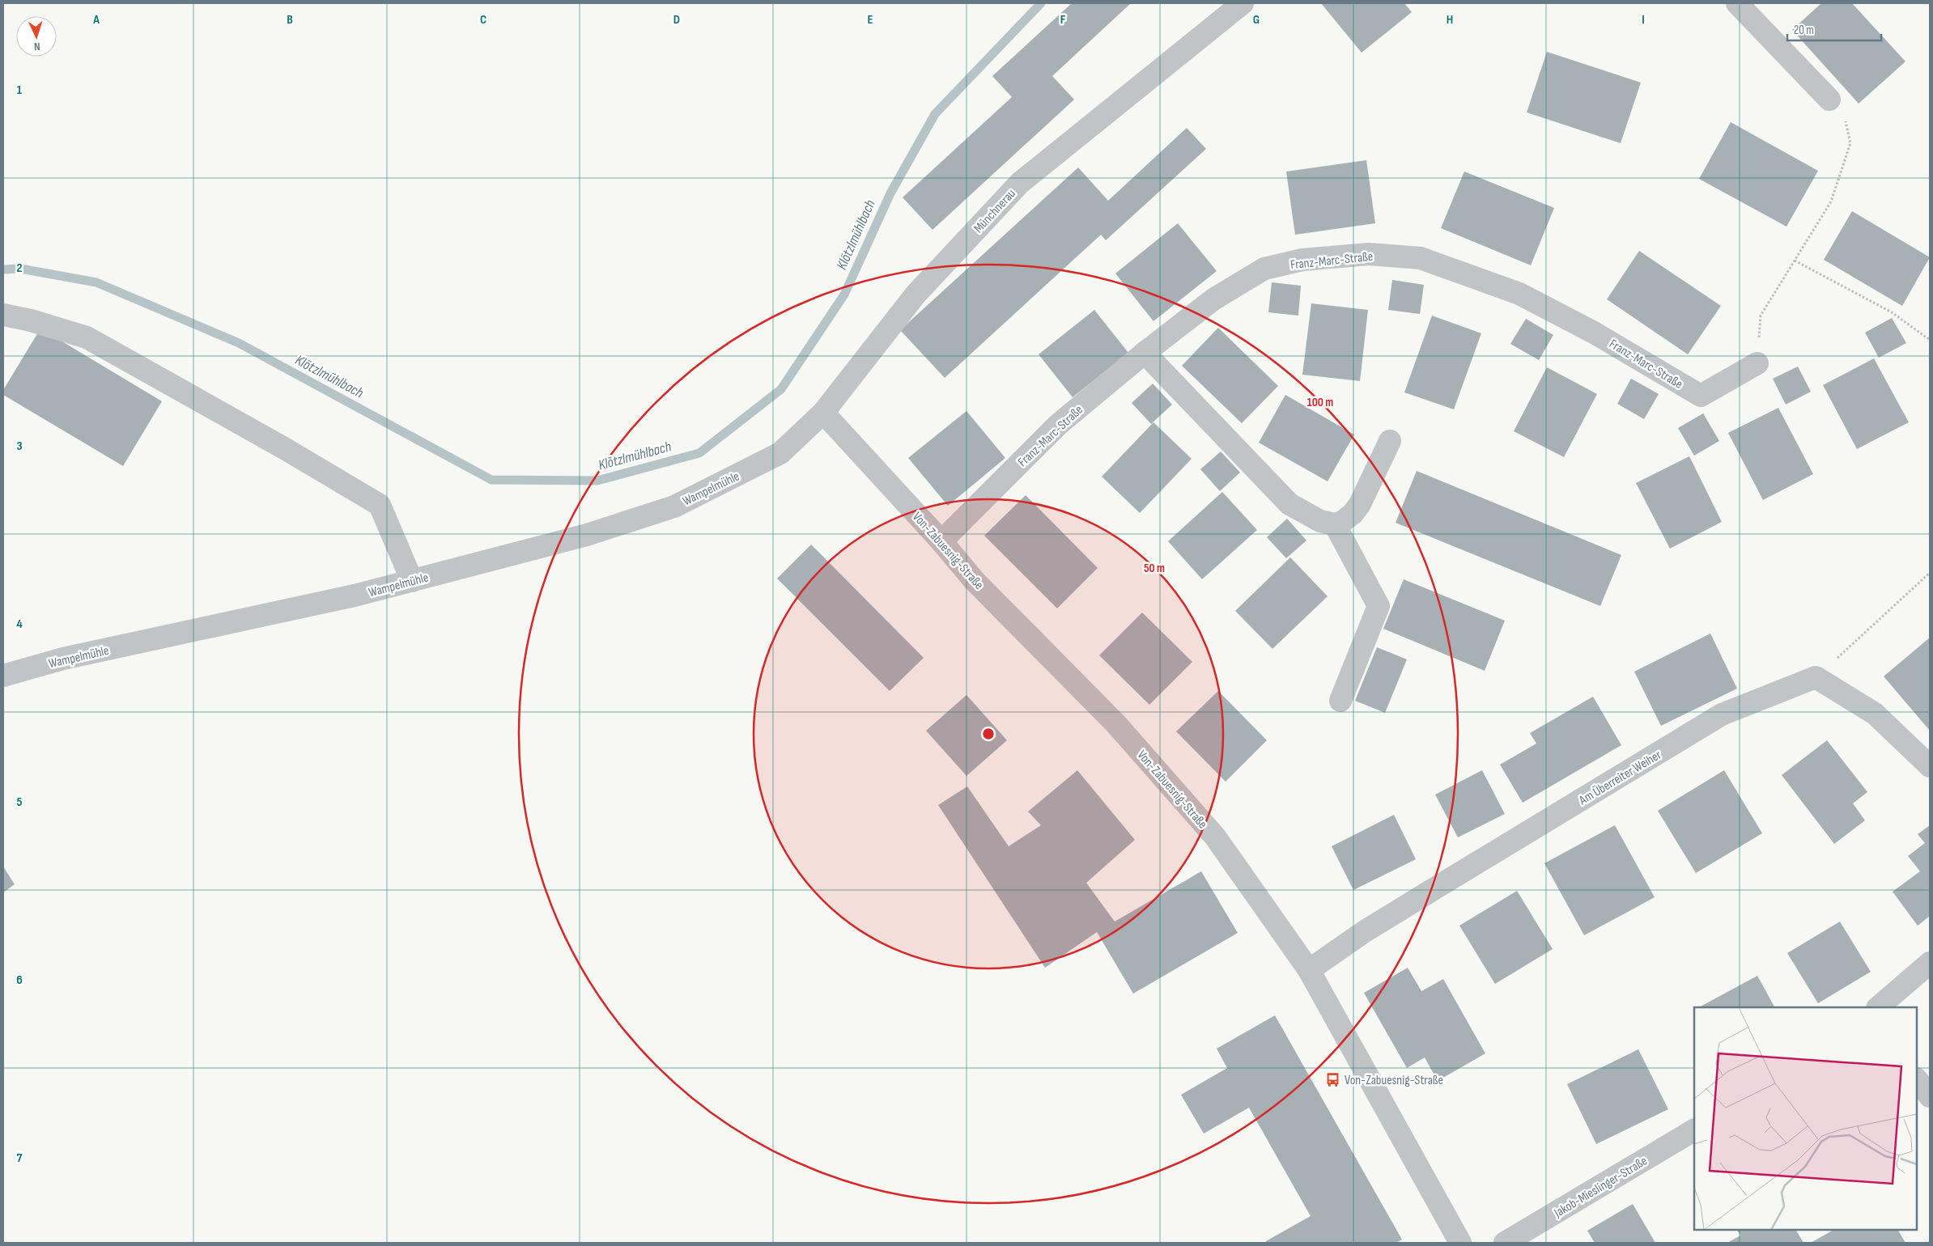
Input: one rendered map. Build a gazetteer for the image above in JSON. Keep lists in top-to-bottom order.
{
  "streets": {
    "street": [
      "Münchnerau",
      "Franz-Marc-Straße",
      "Wampelmühle",
      "Von-Zabuesnig-Straße",
      "Am Überreiter Weiher",
      "Jakob-Mieslinger-Straße"
    ]
  },
  "crossings": [
    ["Münchnerau", "Wampelmühle"],
    ["Münchnerau", "Von-Zabuesnig-Straße"],
    ["Franz-Marc-Straße", "Von-Zabuesnig-Straße"],
    ["Von-Zabuesnig-Straße", "Am Überreiter Weiher"]
  ],
  "water": ["Klötzlmühlbach"],
  "places": {
    "bus stop": ["Von-Zabuesnig-Straße"]
  },
  "scale_bar": "20 m",
  "north": "bottom",
  "grid": {
    "columns": [
      "A",
      "B",
      "C",
      "D",
      "E",
      "F",
      "G",
      "H",
      "I"
    ],
    "rows": [
      "1",
      "2",
      "3",
      "4",
      "5",
      "6",
      "7"
    ]
  },
  "rings": ["100 m", "50 m"]
}
